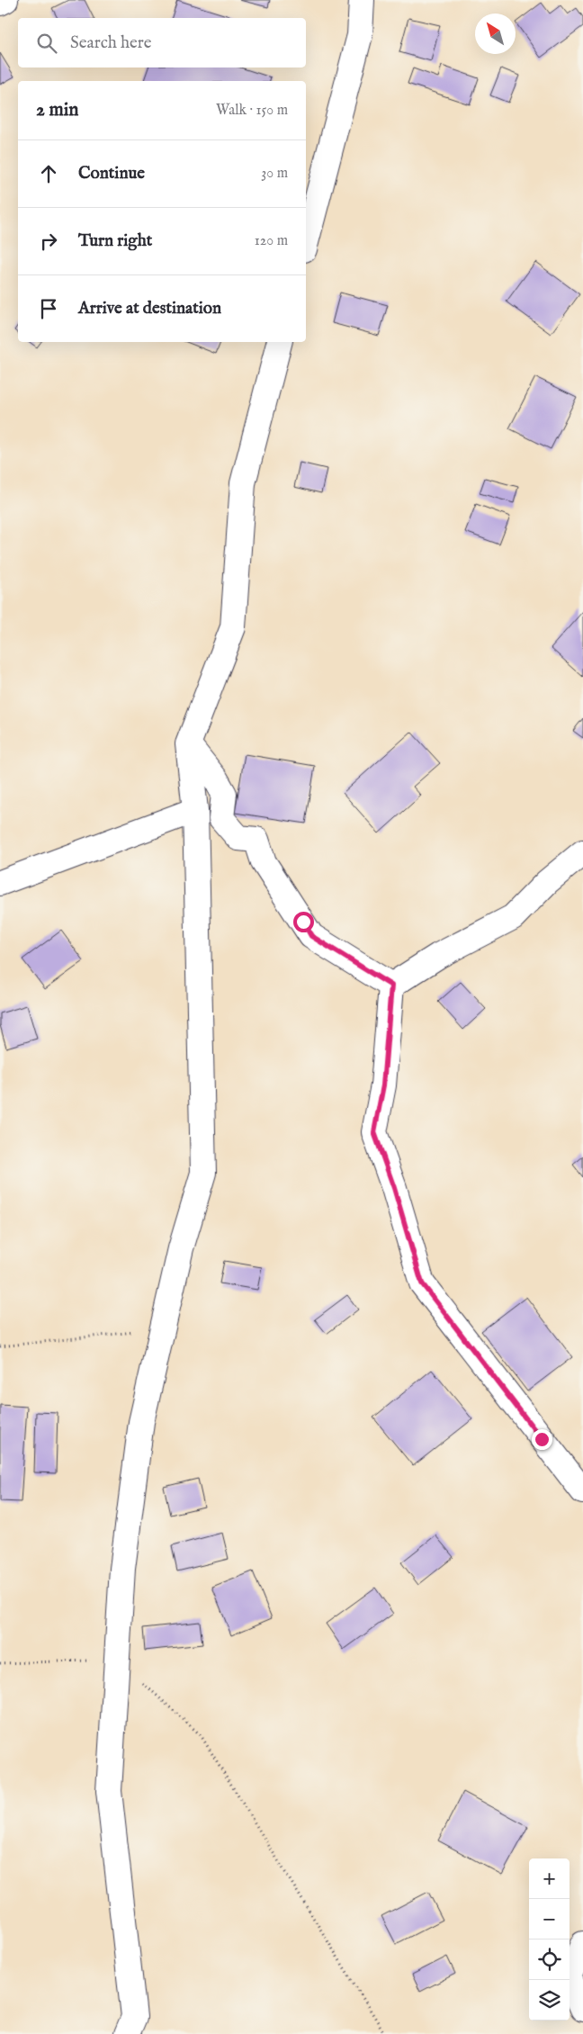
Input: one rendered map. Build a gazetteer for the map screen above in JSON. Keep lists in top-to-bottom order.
{
  "north": "top left",
  "page": {
    "search": "Search here",
    "heading": ["2 min", "Walk · 150 m"],
    "list": [
      ["Continue", "30 m"],
      ["Turn right", "120 m"],
      "Arrive at destination"
    ],
    "map_buttons": ["+", "−"]
  }
}
